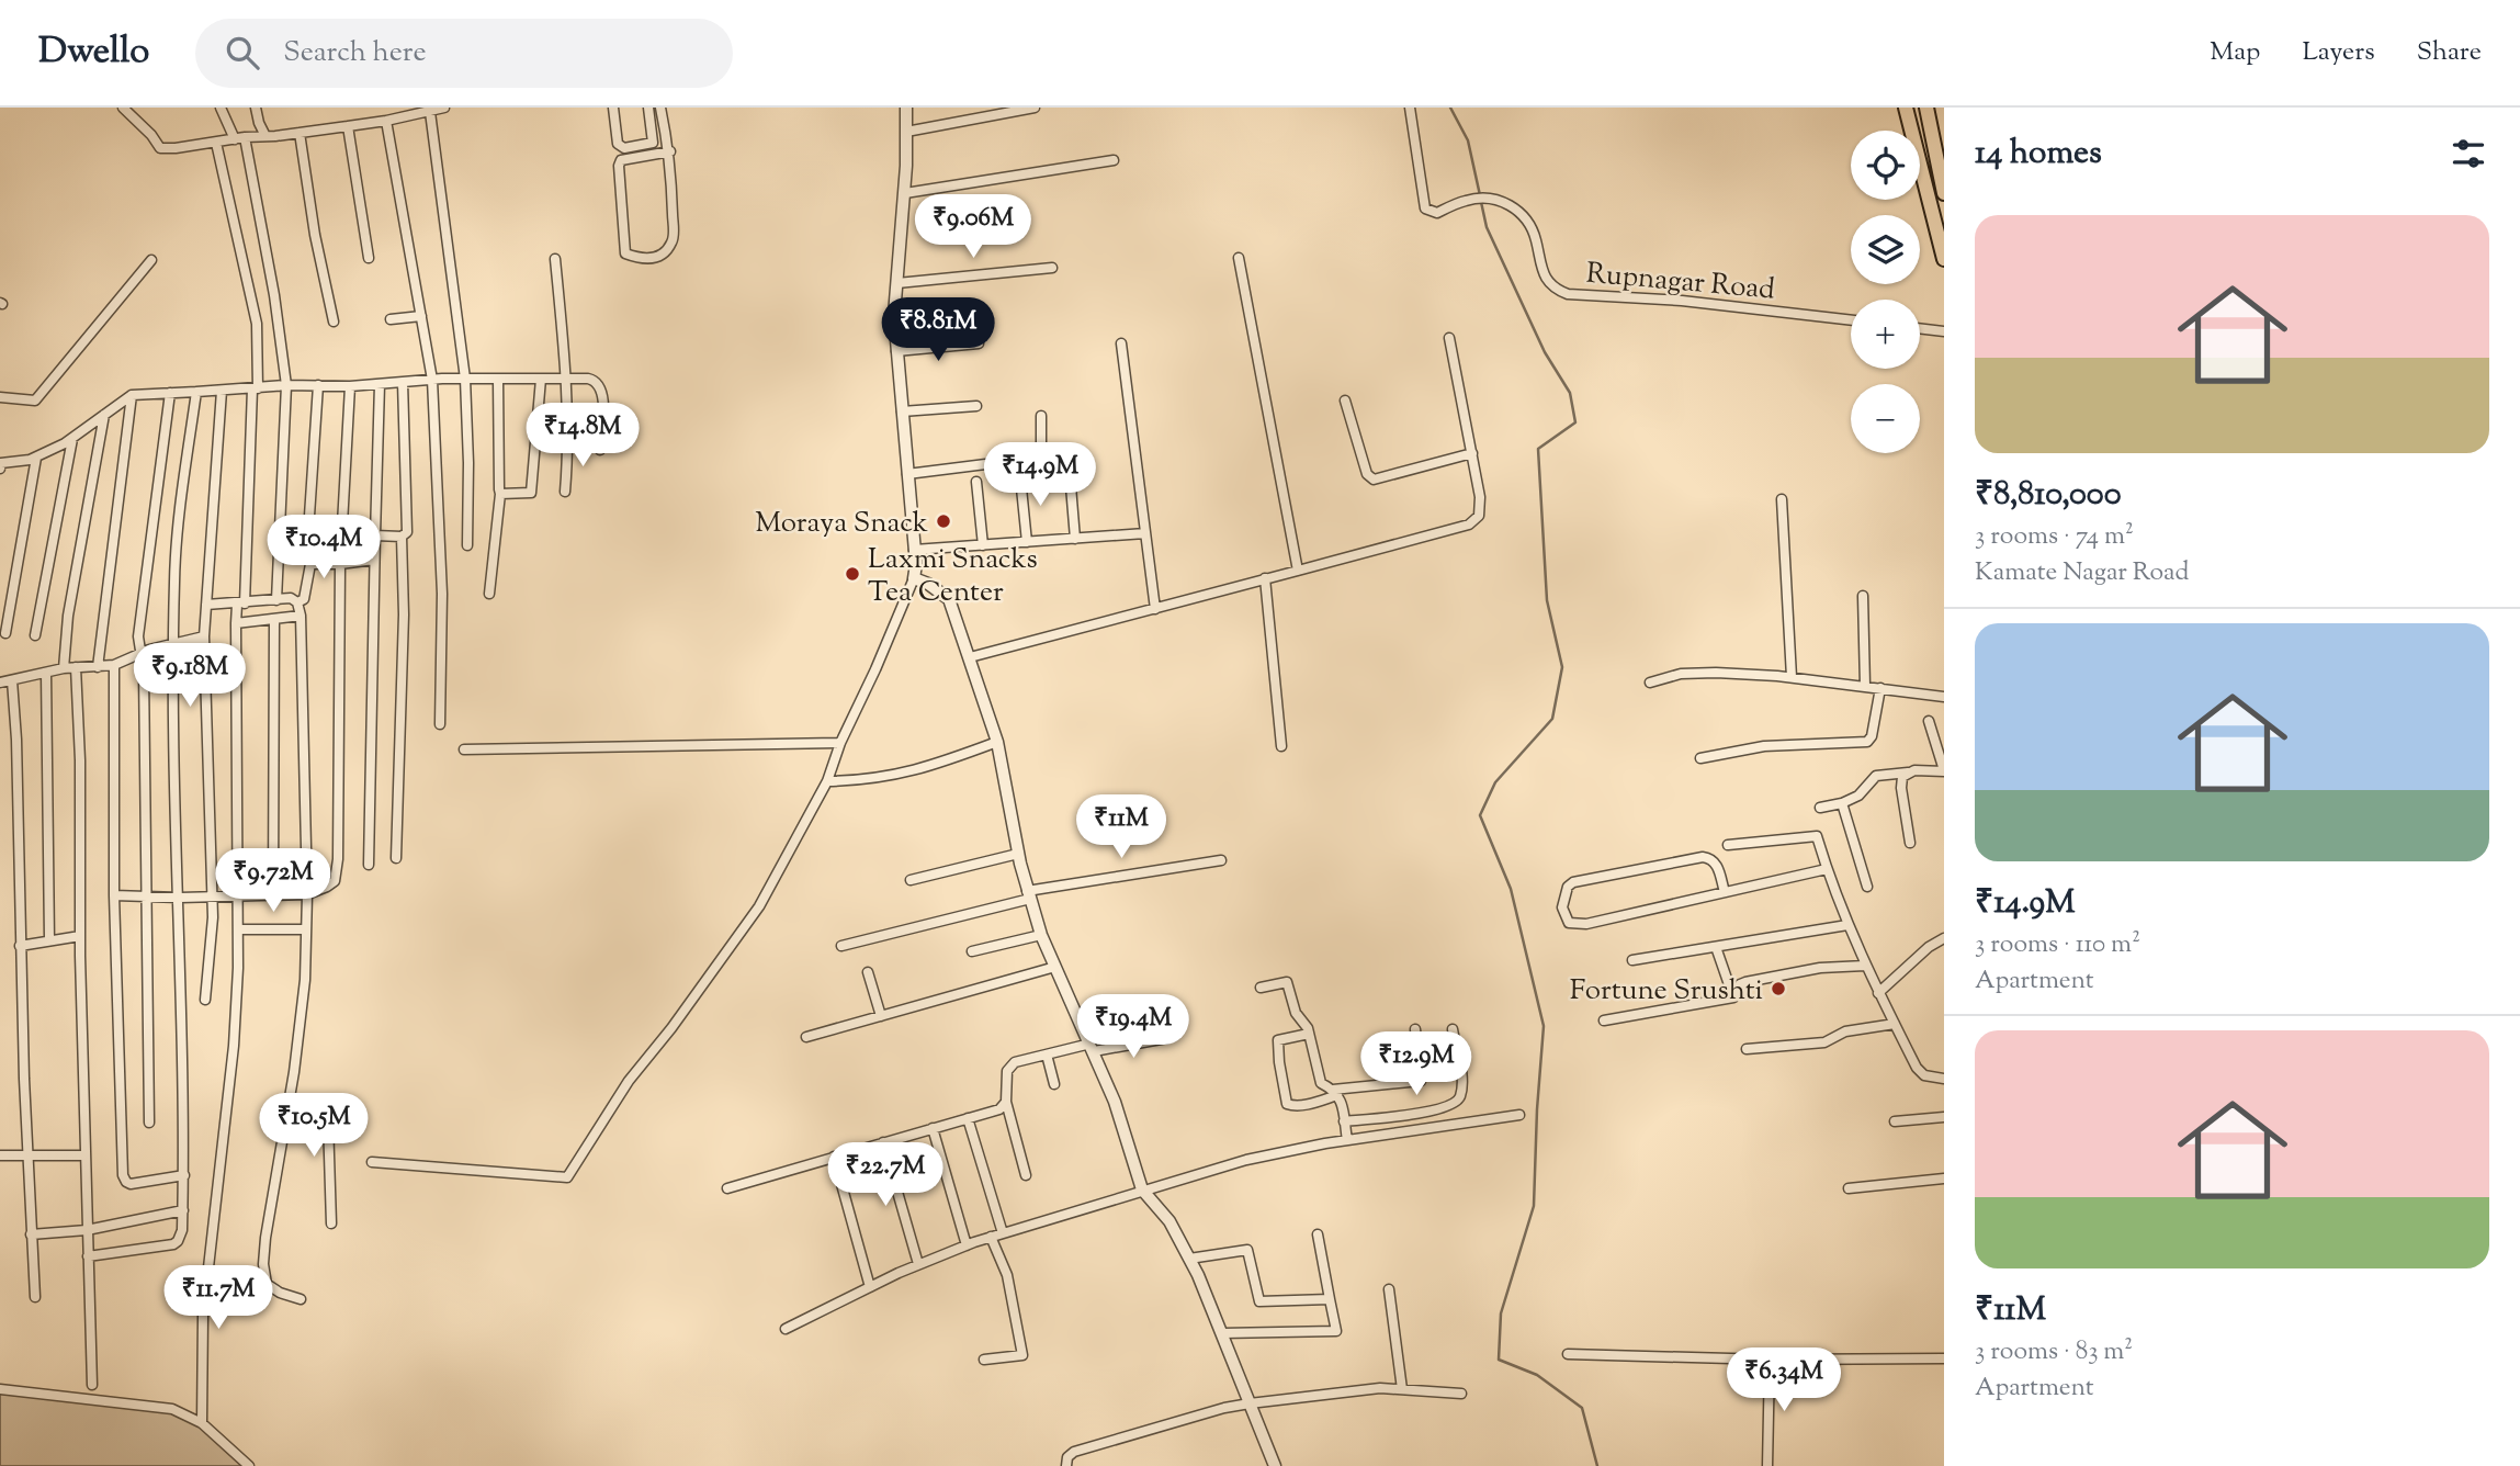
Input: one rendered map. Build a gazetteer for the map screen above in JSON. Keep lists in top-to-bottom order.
{
  "streets": {
    "street": ["Rupnagar Road"]
  },
  "places": ["Moraya Snack", "Laxmi Snacks Tea Center", "Fortune Srushti"],
  "page": {
    "header": "Dwello",
    "search": "Search here",
    "nav": ["Map", "Layers", "Share"],
    "heading": "14 homes",
    "map_buttons": ["+", "−"],
    "price": [
      "₹9.06M",
      "₹8.81M",
      "₹14.8M",
      "₹14.9M",
      "₹10.4M",
      "₹9.18M",
      "₹11M",
      "₹9.72M",
      "₹19.4M",
      "₹12.9M",
      "₹10.5M",
      "₹22.7M",
      "₹11.7M",
      "₹6.34M"
    ],
    "list": [
      {
        "name": "₹8,810,000",
        "note": "3 rooms · 74 m² · Kamate Nagar Road"
      },
      {
        "name": "₹14.9M",
        "note": "3 rooms · 110 m² · Apartment"
      },
      {
        "name": "₹11M",
        "note": "3 rooms · 83 m² · Apartment"
      }
    ]
  }
}
